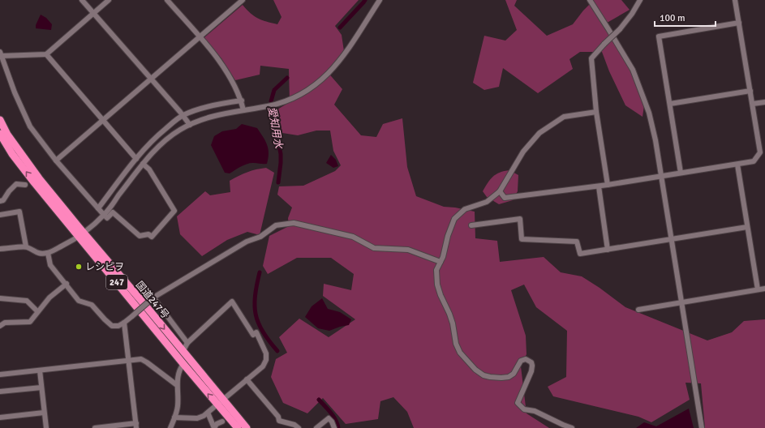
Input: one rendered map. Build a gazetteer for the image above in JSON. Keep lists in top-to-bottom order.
{
  "streets": {
    "highway": ["247", "国道247号"]
  },
  "water": ["愛知用水"],
  "places": ["レシピヲ"],
  "scale_bar": "100 m"
}
